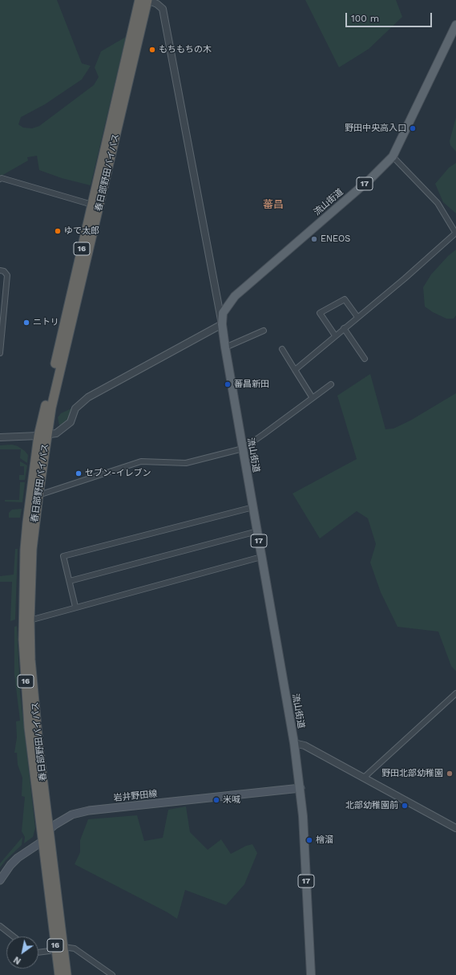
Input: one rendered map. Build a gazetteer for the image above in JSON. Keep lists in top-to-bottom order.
{
  "streets": {
    "highway": ["春日部野田バイパス", "16"],
    "main road": ["17", "流山街道", "岩井野田線"]
  },
  "crossings": [
    ["春日部野田バイパス", "岩井野田線"],
    ["流山街道", "岩井野田線"]
  ],
  "districts": ["蕃昌"],
  "places": [
    "もちもちの木",
    "野田中央高入口",
    "ゆで太郎",
    "ENEOS",
    "ニトリ",
    "蕃昌新田",
    "セブン-イレブン",
    "野田北部幼稚園",
    "米喊",
    "北部幼稚園前",
    "檜溜"
  ],
  "scale_bar": "100 m",
  "north": "bottom left"
}
